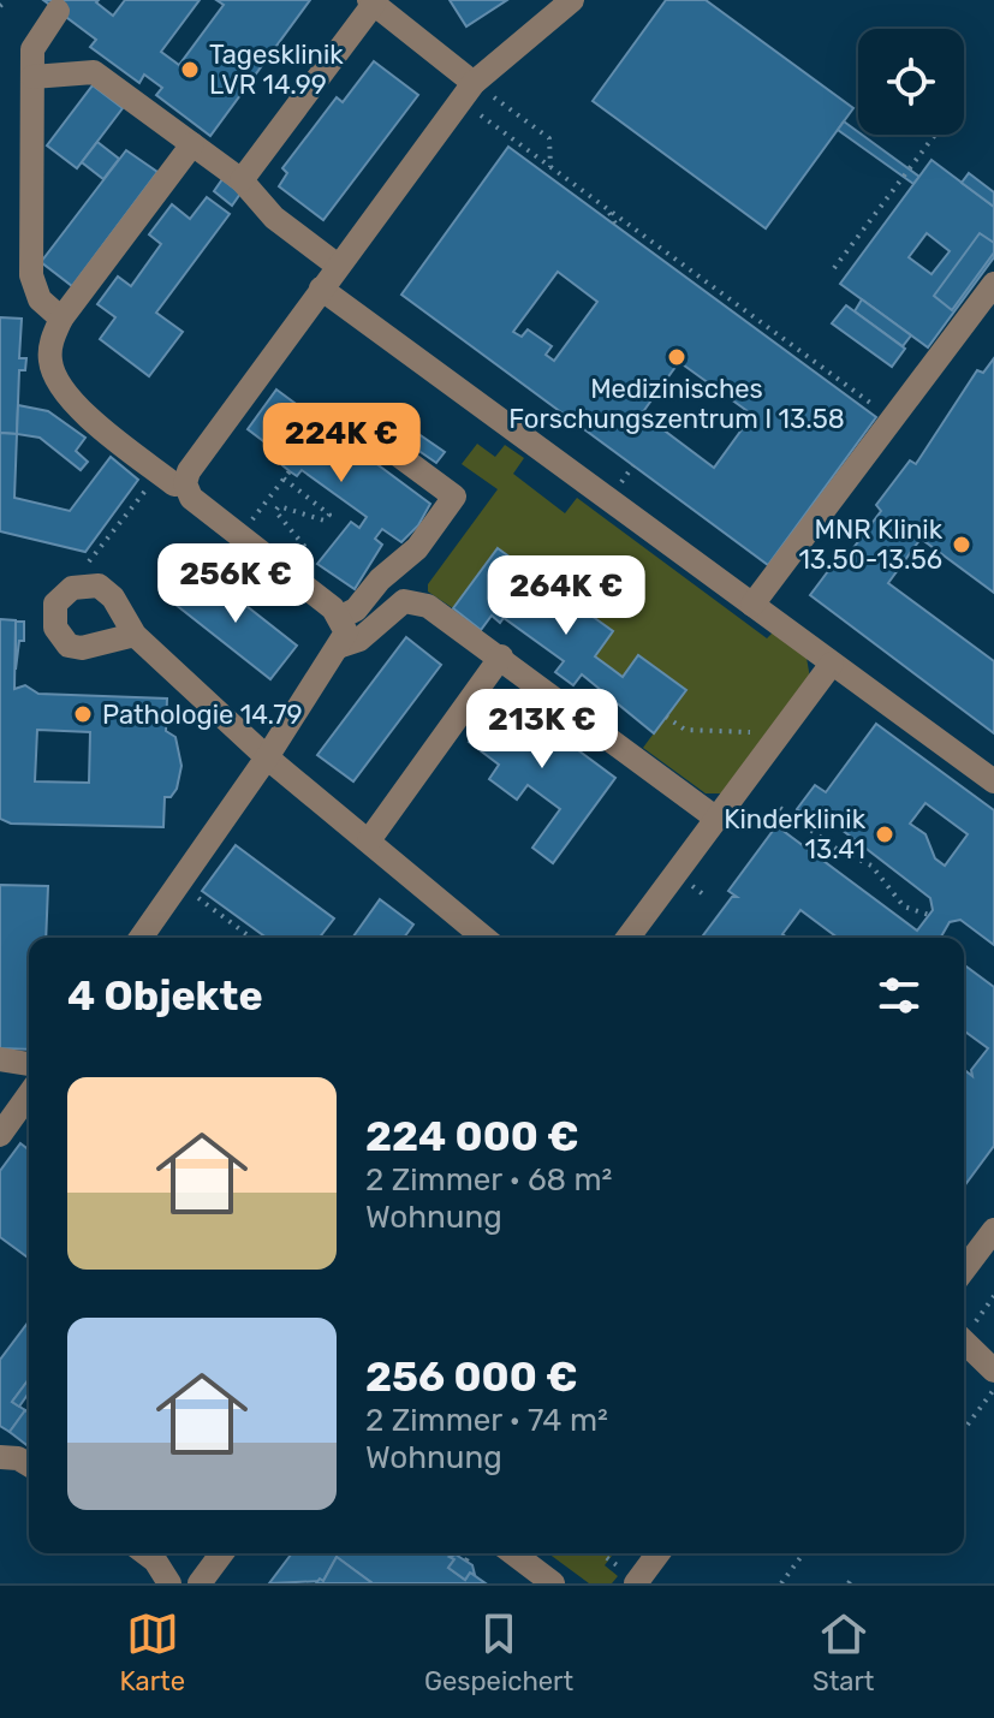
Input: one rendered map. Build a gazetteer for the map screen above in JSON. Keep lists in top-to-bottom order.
{
  "places": [
    "Tagesklinik LVR 14.99",
    "Medizinisches Forschungszentrum I 13.58",
    "MNR Klinik 13.50-13.56",
    "Pathologie 14.79",
    "Kinderklinik 13.41"
  ],
  "page": {
    "price": [
      "224K €",
      "256K €",
      "264K €",
      "213K €"
    ],
    "heading": "4 Objekte",
    "list": [
      {
        "name": "224 000 €",
        "note": "2 Zimmer · 68 m² · Wohnung"
      },
      {
        "name": "256 000 €",
        "note": "2 Zimmer · 74 m² · Wohnung"
      }
    ],
    "tabs": ["Karte", "Gespeichert", "Start"]
  }
}
